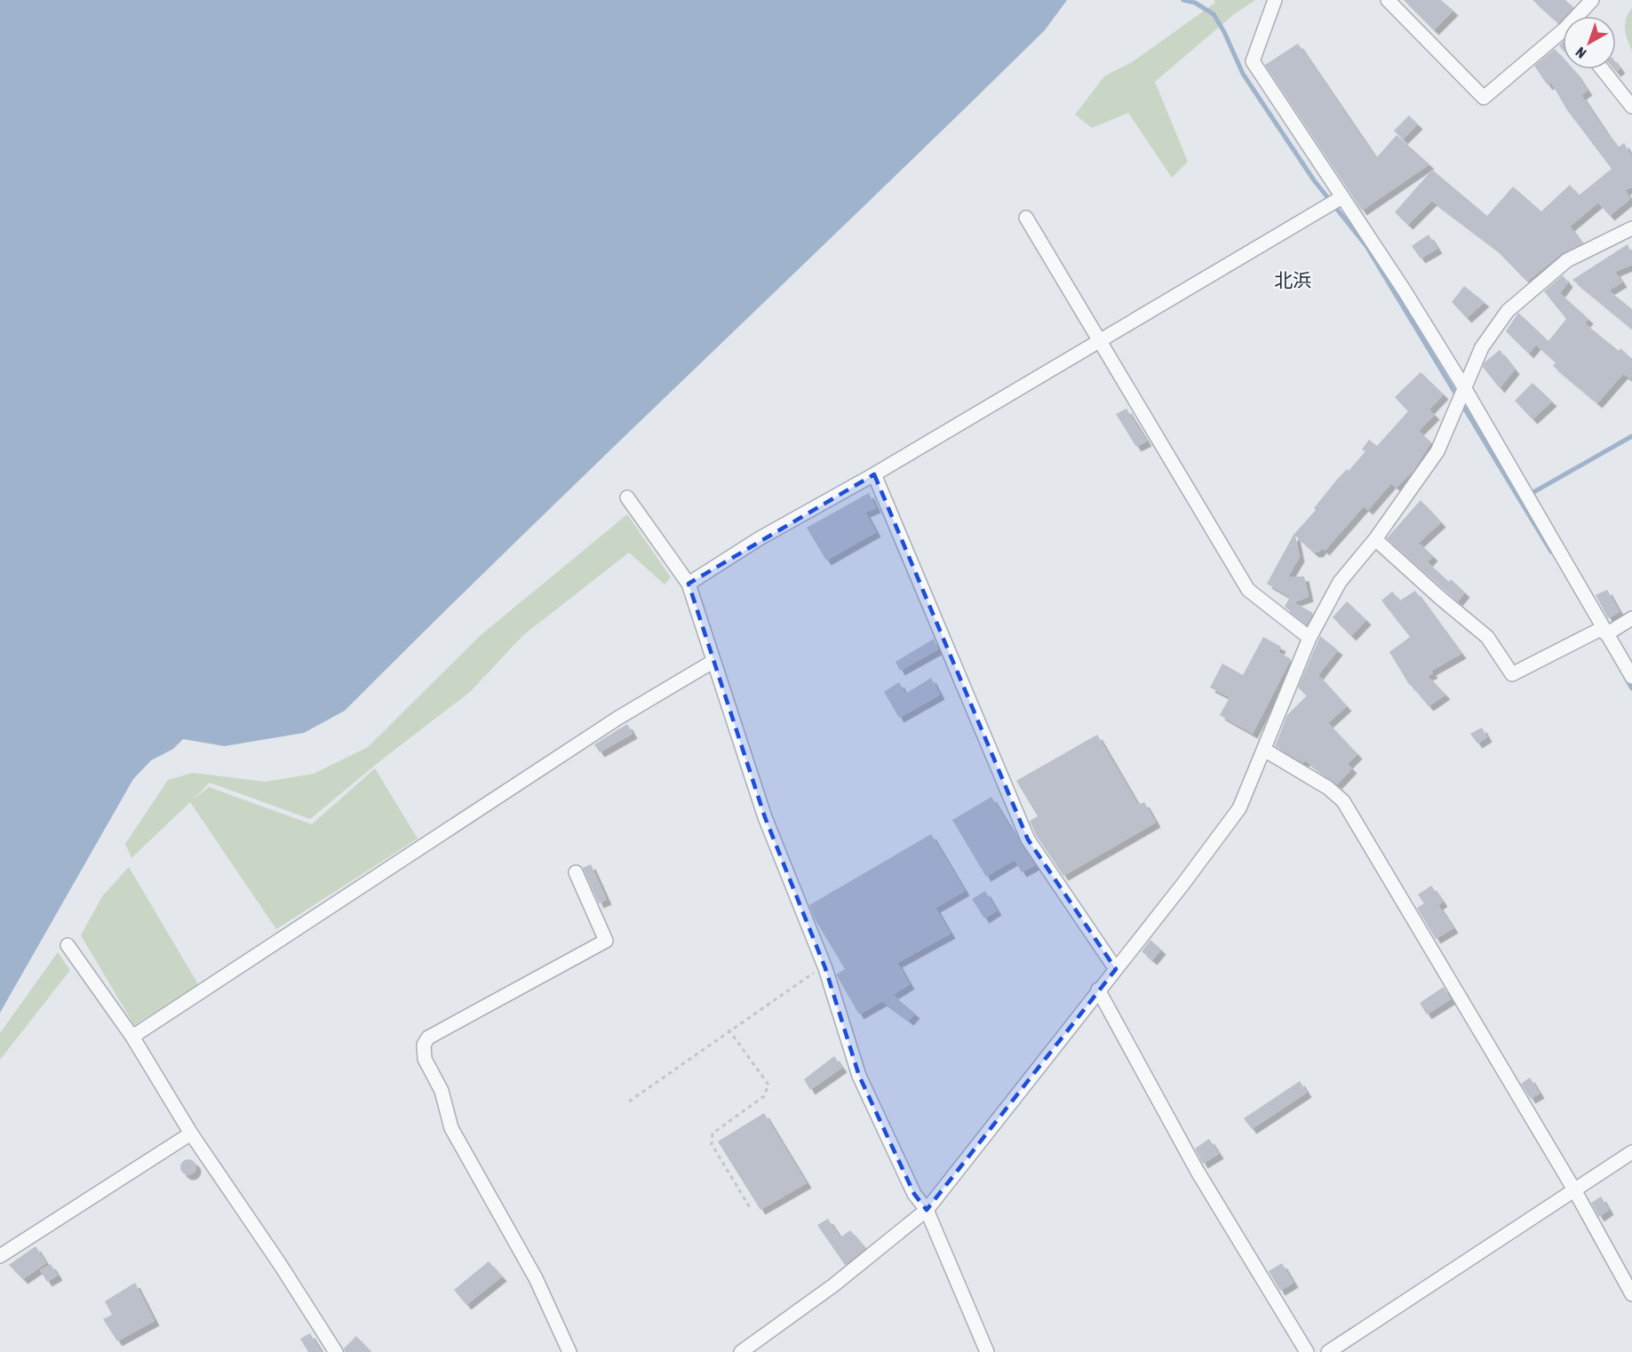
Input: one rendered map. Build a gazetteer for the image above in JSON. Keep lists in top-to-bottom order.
{
  "districts": ["北浜"],
  "north": "bottom left"
}
